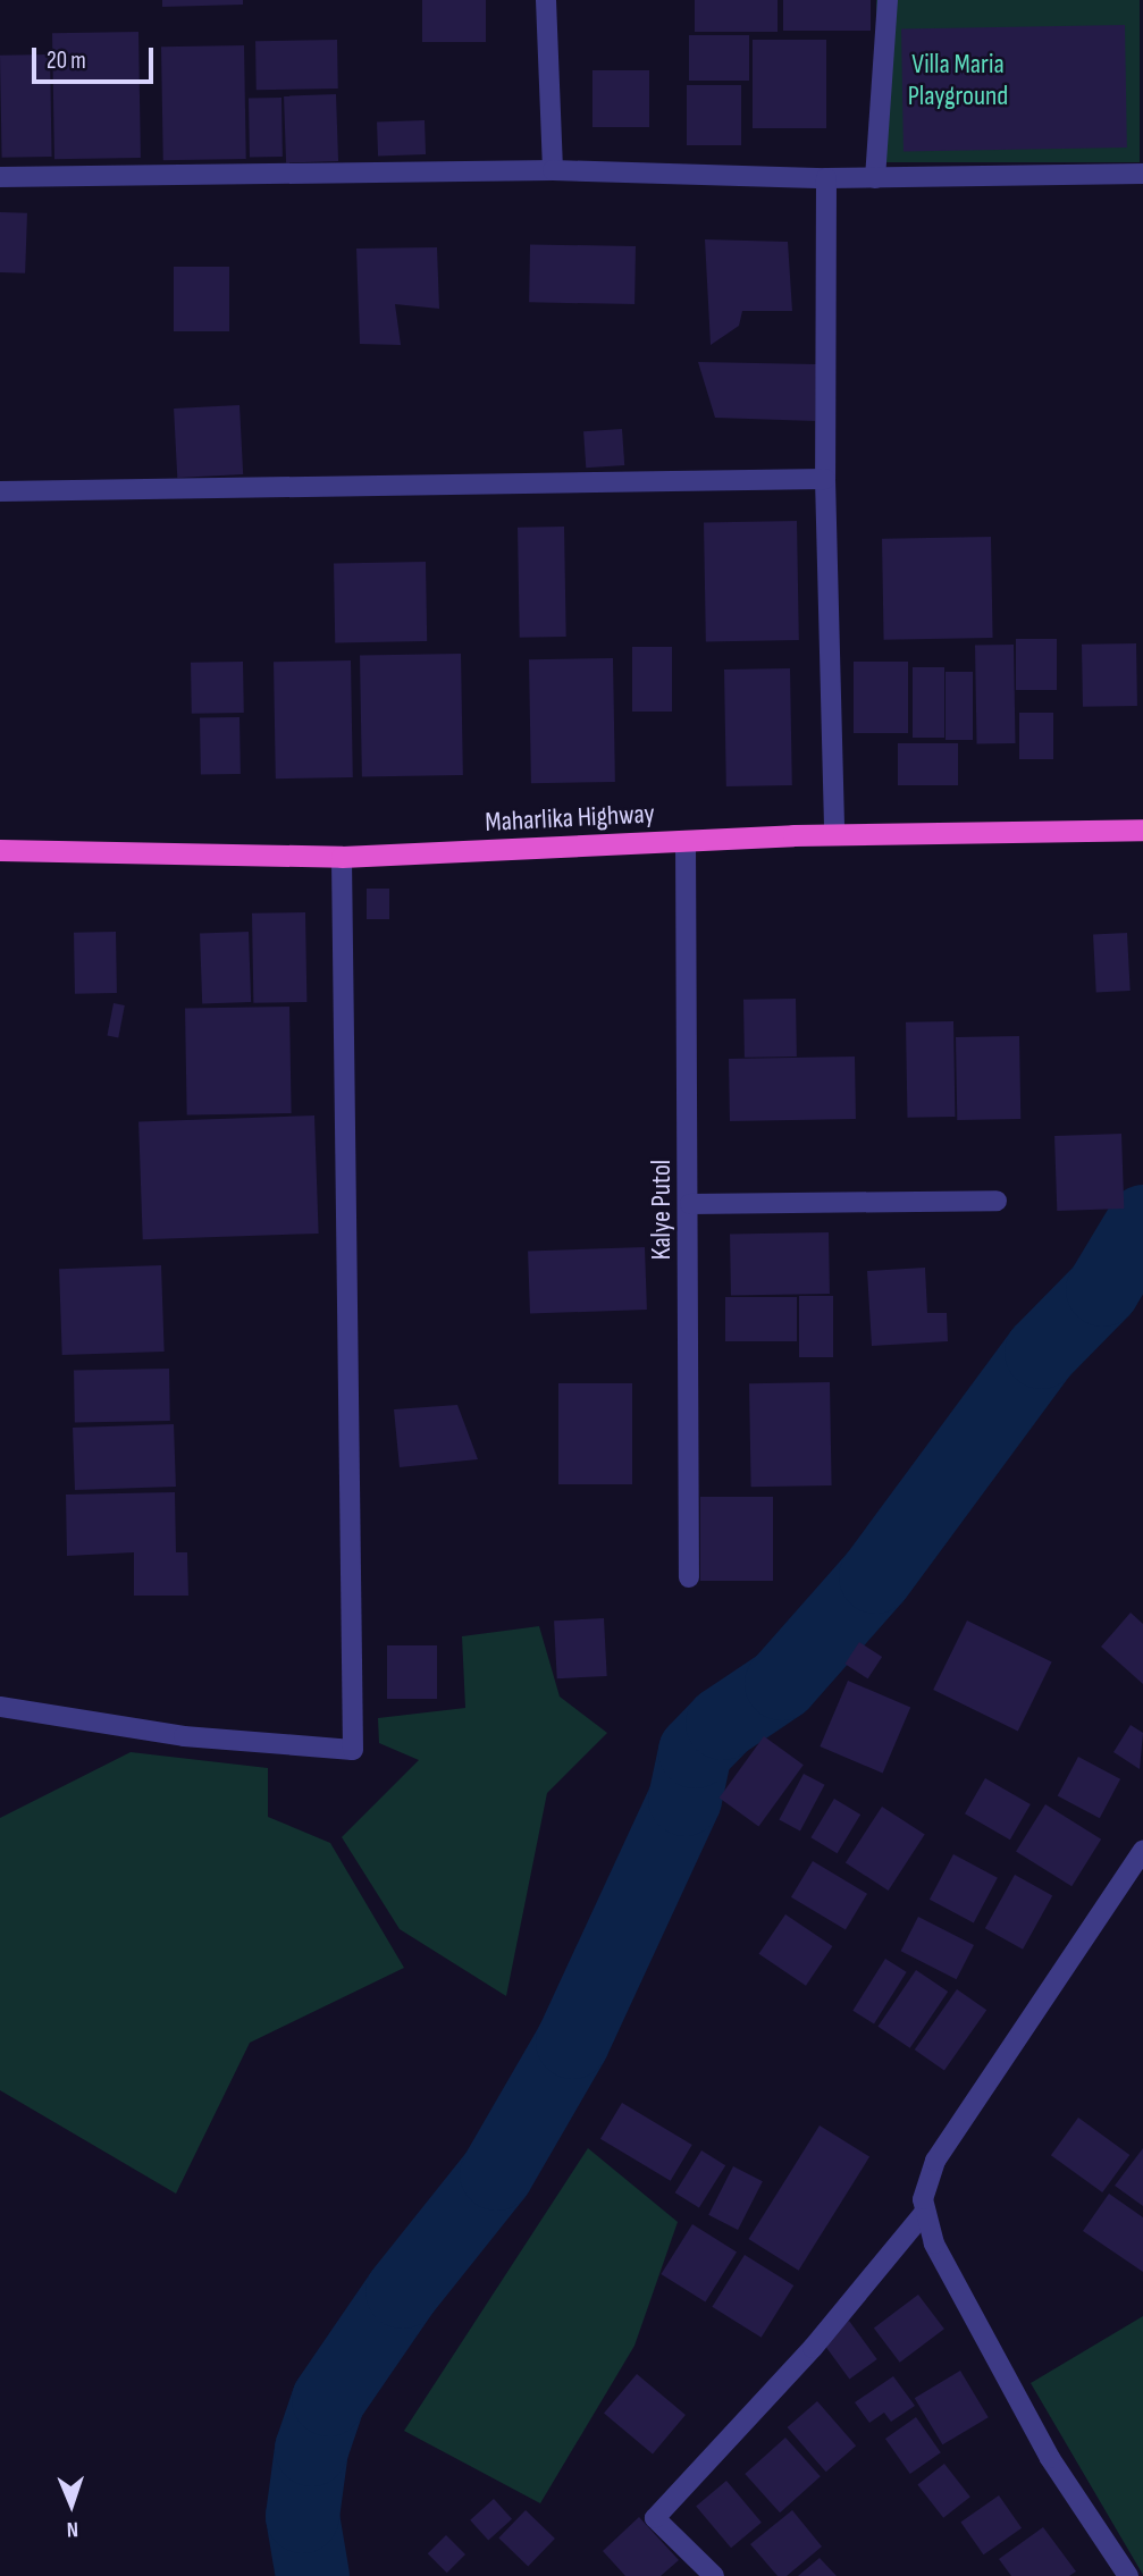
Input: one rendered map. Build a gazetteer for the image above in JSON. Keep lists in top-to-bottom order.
{
  "streets": {
    "highway": ["Maharlika Highway"],
    "street": ["Kalye Putol"]
  },
  "crossings": [
    ["Maharlika Highway", "Kalye Putol"]
  ],
  "parks": ["Villa Maria Playground"],
  "scale_bar": "20 m",
  "north": "bottom"
}
